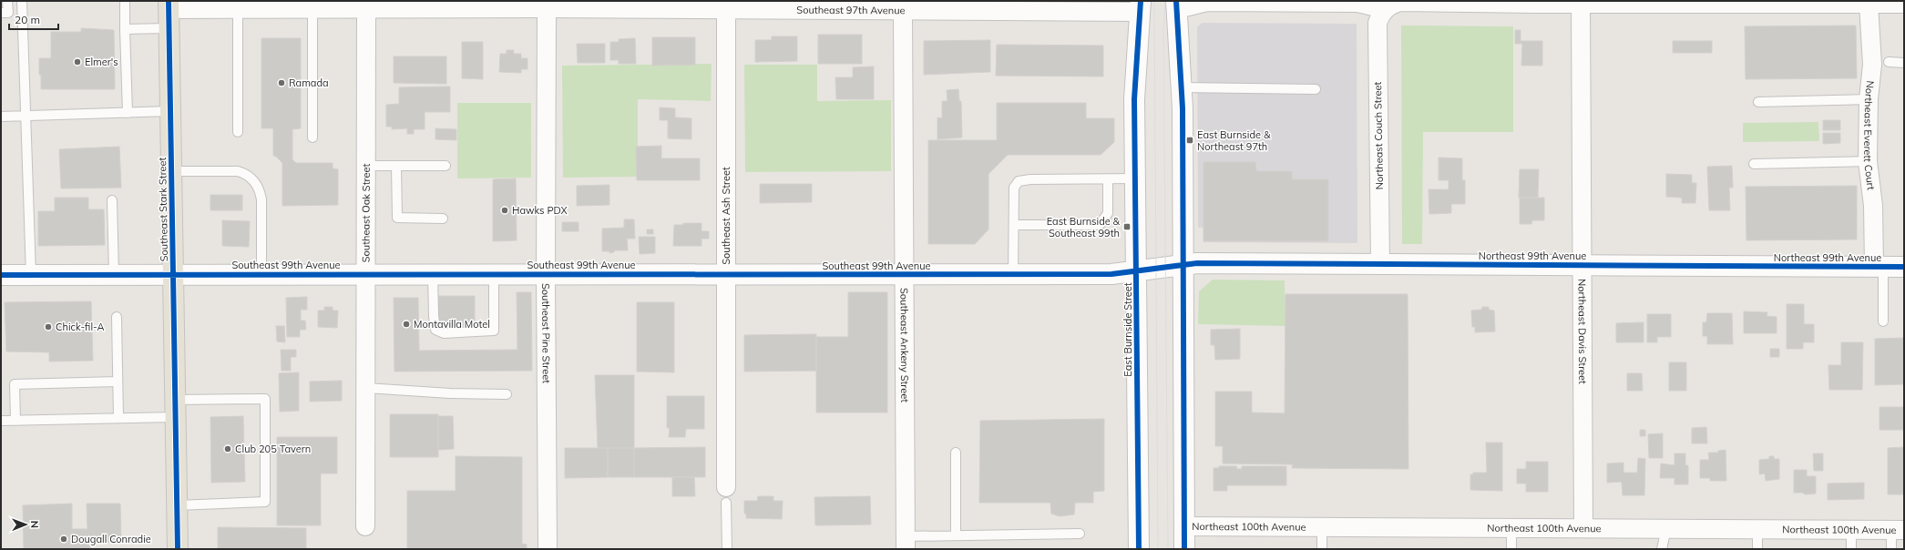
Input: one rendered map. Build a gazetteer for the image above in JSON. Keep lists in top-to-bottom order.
{
  "streets": {
    "main road": ["Southeast Stark Street"],
    "street": [
      "Southeast 97th Avenue",
      "Northeast Couch Street",
      "Northeast Everett Court",
      "Southeast Oak Street",
      "Southeast Ash Street",
      "Northeast 99th Avenue",
      "Southeast 99th Avenue",
      "East Burnside Street",
      "Northeast Davis Street",
      "Southeast Pine Street",
      "Southeast Ankeny Street",
      "Northeast 100th Avenue"
    ]
  },
  "crossings": [
    ["Southeast 97th Avenue", "Southeast Stark Street"],
    ["Southeast 97th Avenue", "Southeast Oak Street"],
    ["Southeast 97th Avenue", "Southeast Ash Street"],
    ["Southeast 97th Avenue", "East Burnside Street"],
    ["Southeast 97th Avenue", "Southeast Pine Street"],
    ["Southeast 97th Avenue", "Southeast Ankeny Street"],
    ["Northeast Couch Street", "Northeast 99th Avenue"],
    ["Northeast Everett Court", "Northeast 99th Avenue"],
    ["Southeast Stark Street", "Southeast 99th Avenue"],
    ["Southeast Oak Street", "Southeast 99th Avenue"],
    ["Southeast Ash Street", "Southeast 99th Avenue"],
    ["Northeast 99th Avenue", "Southeast 99th Avenue"],
    ["Northeast 99th Avenue", "Northeast Davis Street"],
    ["Southeast 99th Avenue", "East Burnside Street"],
    ["Southeast 99th Avenue", "Southeast Pine Street"],
    ["Southeast 99th Avenue", "Southeast Ankeny Street"],
    ["Northeast Davis Street", "Northeast 100th Avenue"]
  ],
  "places": {
    "other": [
      "Elmer's",
      "Ramada",
      "Hawks PDX",
      "Montavilla Motel",
      "Chick-fil-A",
      "Club 205 Tavern",
      "Dougall Conradie"
    ],
    "transit": ["East Burnside & Northeast 97th", "East Burnside & Southeast 99th"]
  },
  "scale_bar": "20 m",
  "north": "right"
}
